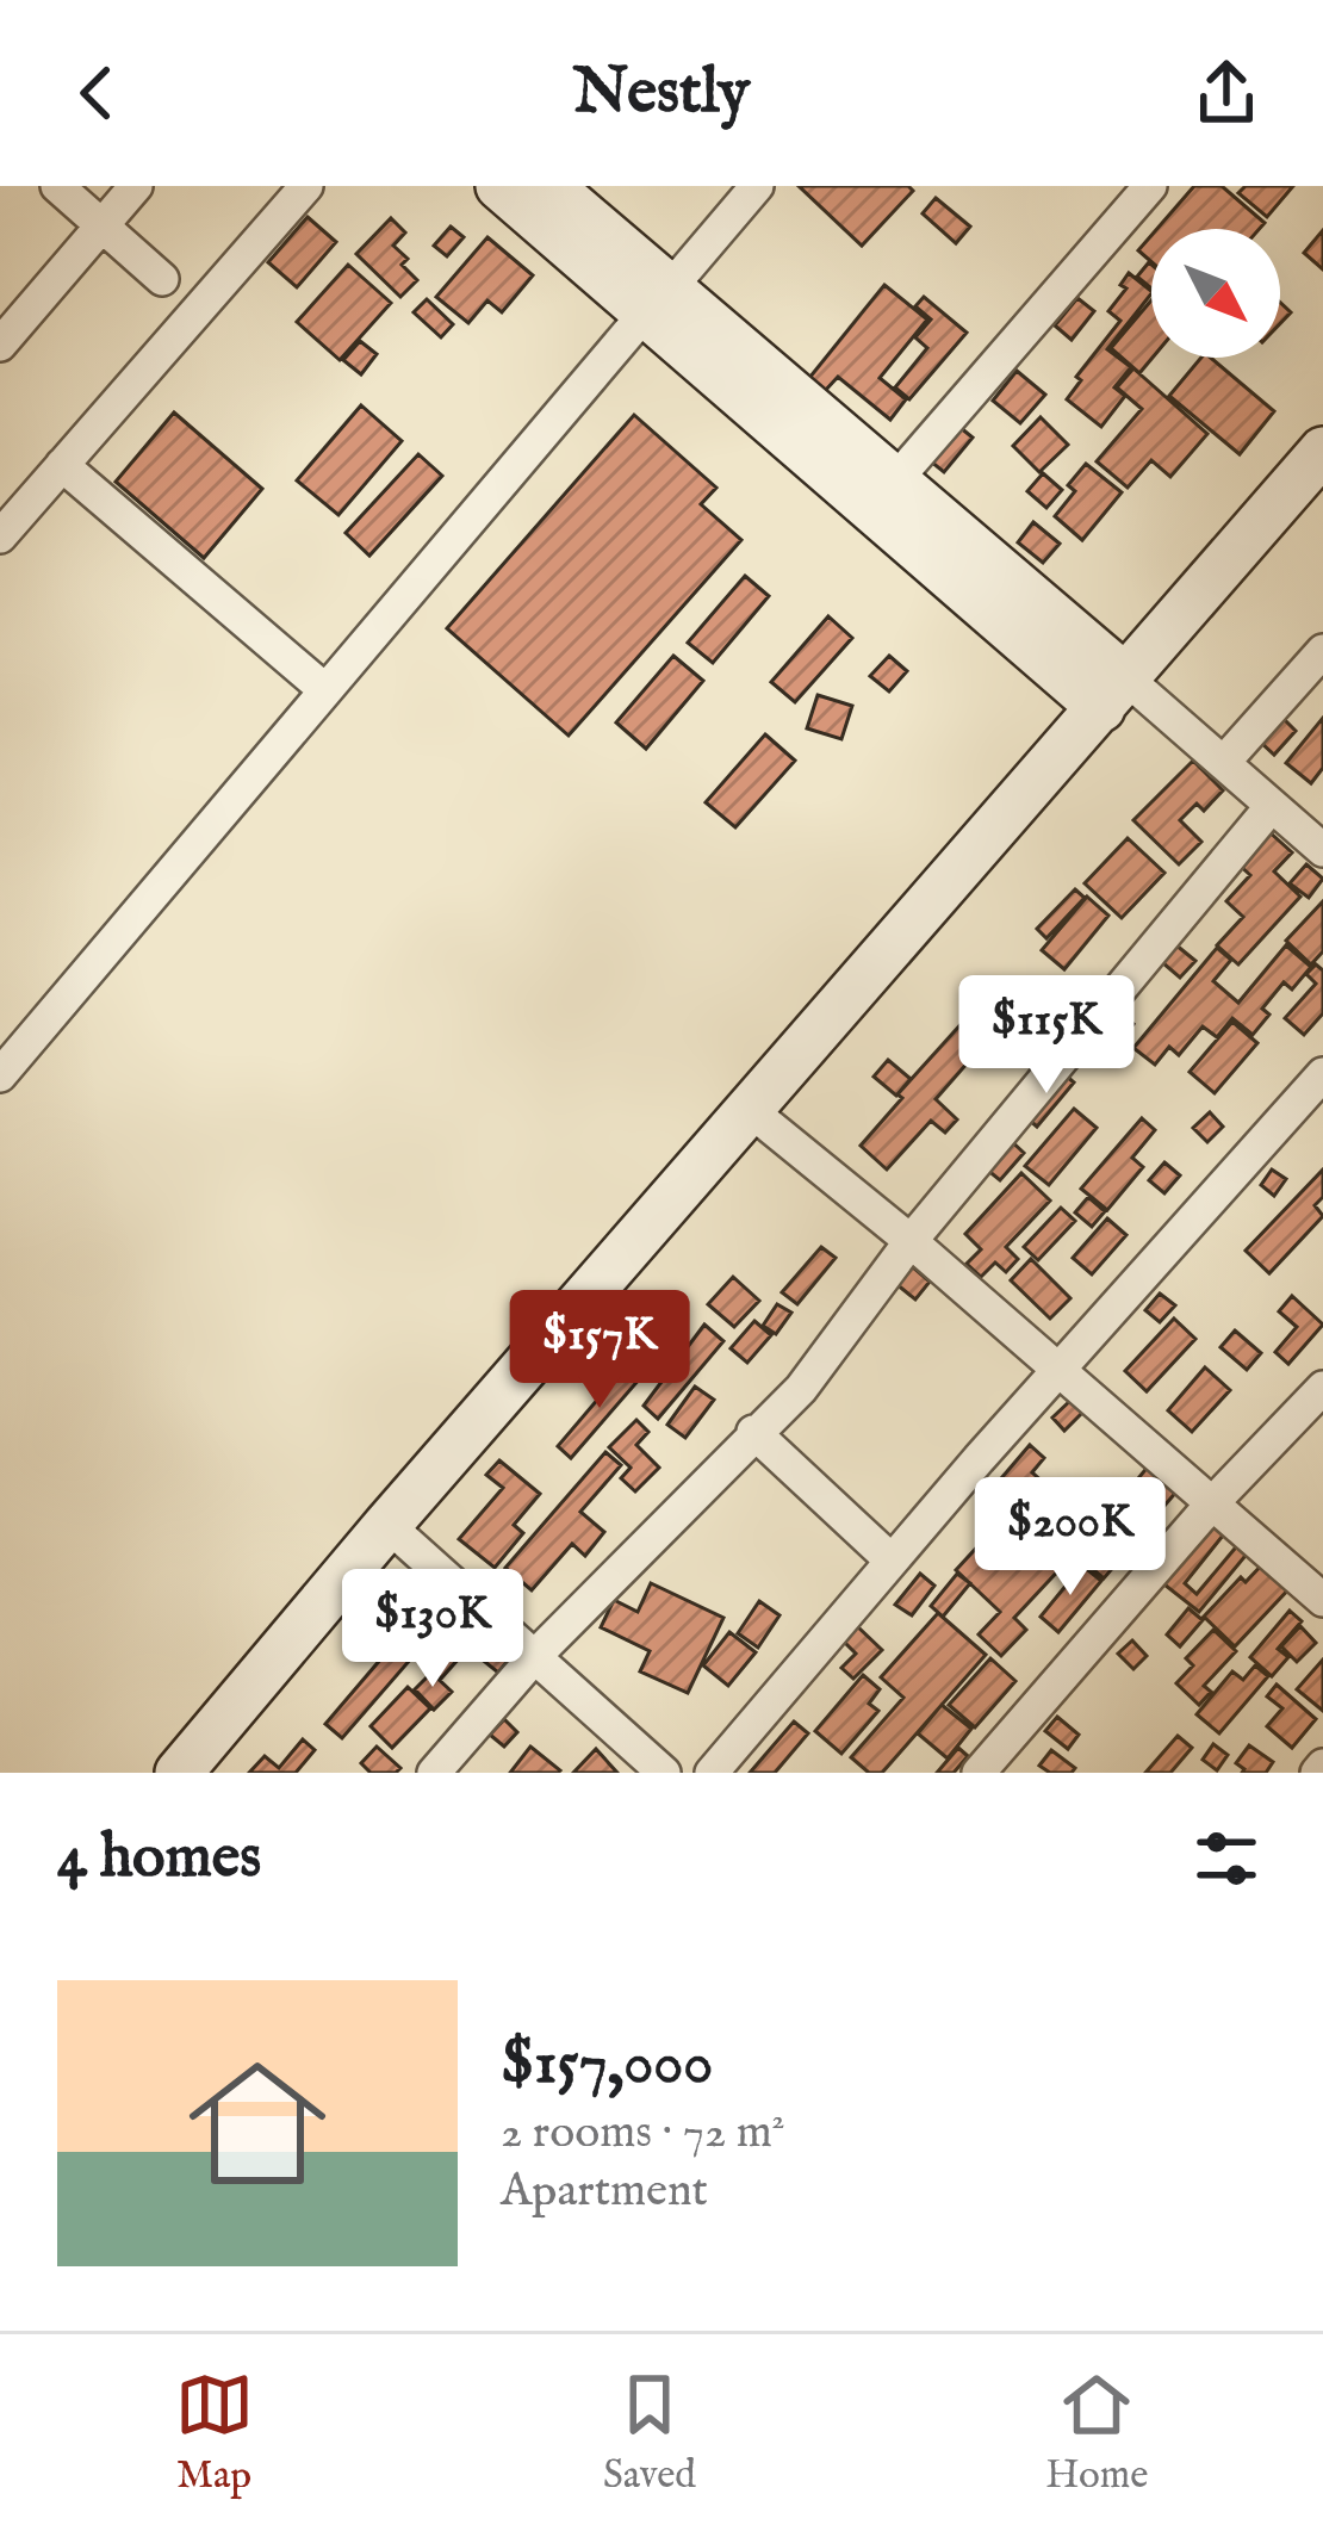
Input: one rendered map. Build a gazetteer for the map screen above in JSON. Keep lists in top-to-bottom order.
{
  "north": "bottom right",
  "page": {
    "header": "Nestly",
    "price": [
      "$115K",
      "$157K",
      "$200K",
      "$130K"
    ],
    "heading": "4 homes",
    "list": [
      {
        "name": "$157,000",
        "note": "2 rooms · 72 m² · Apartment"
      }
    ],
    "tabs": ["Map", "Saved", "Home"]
  }
}
